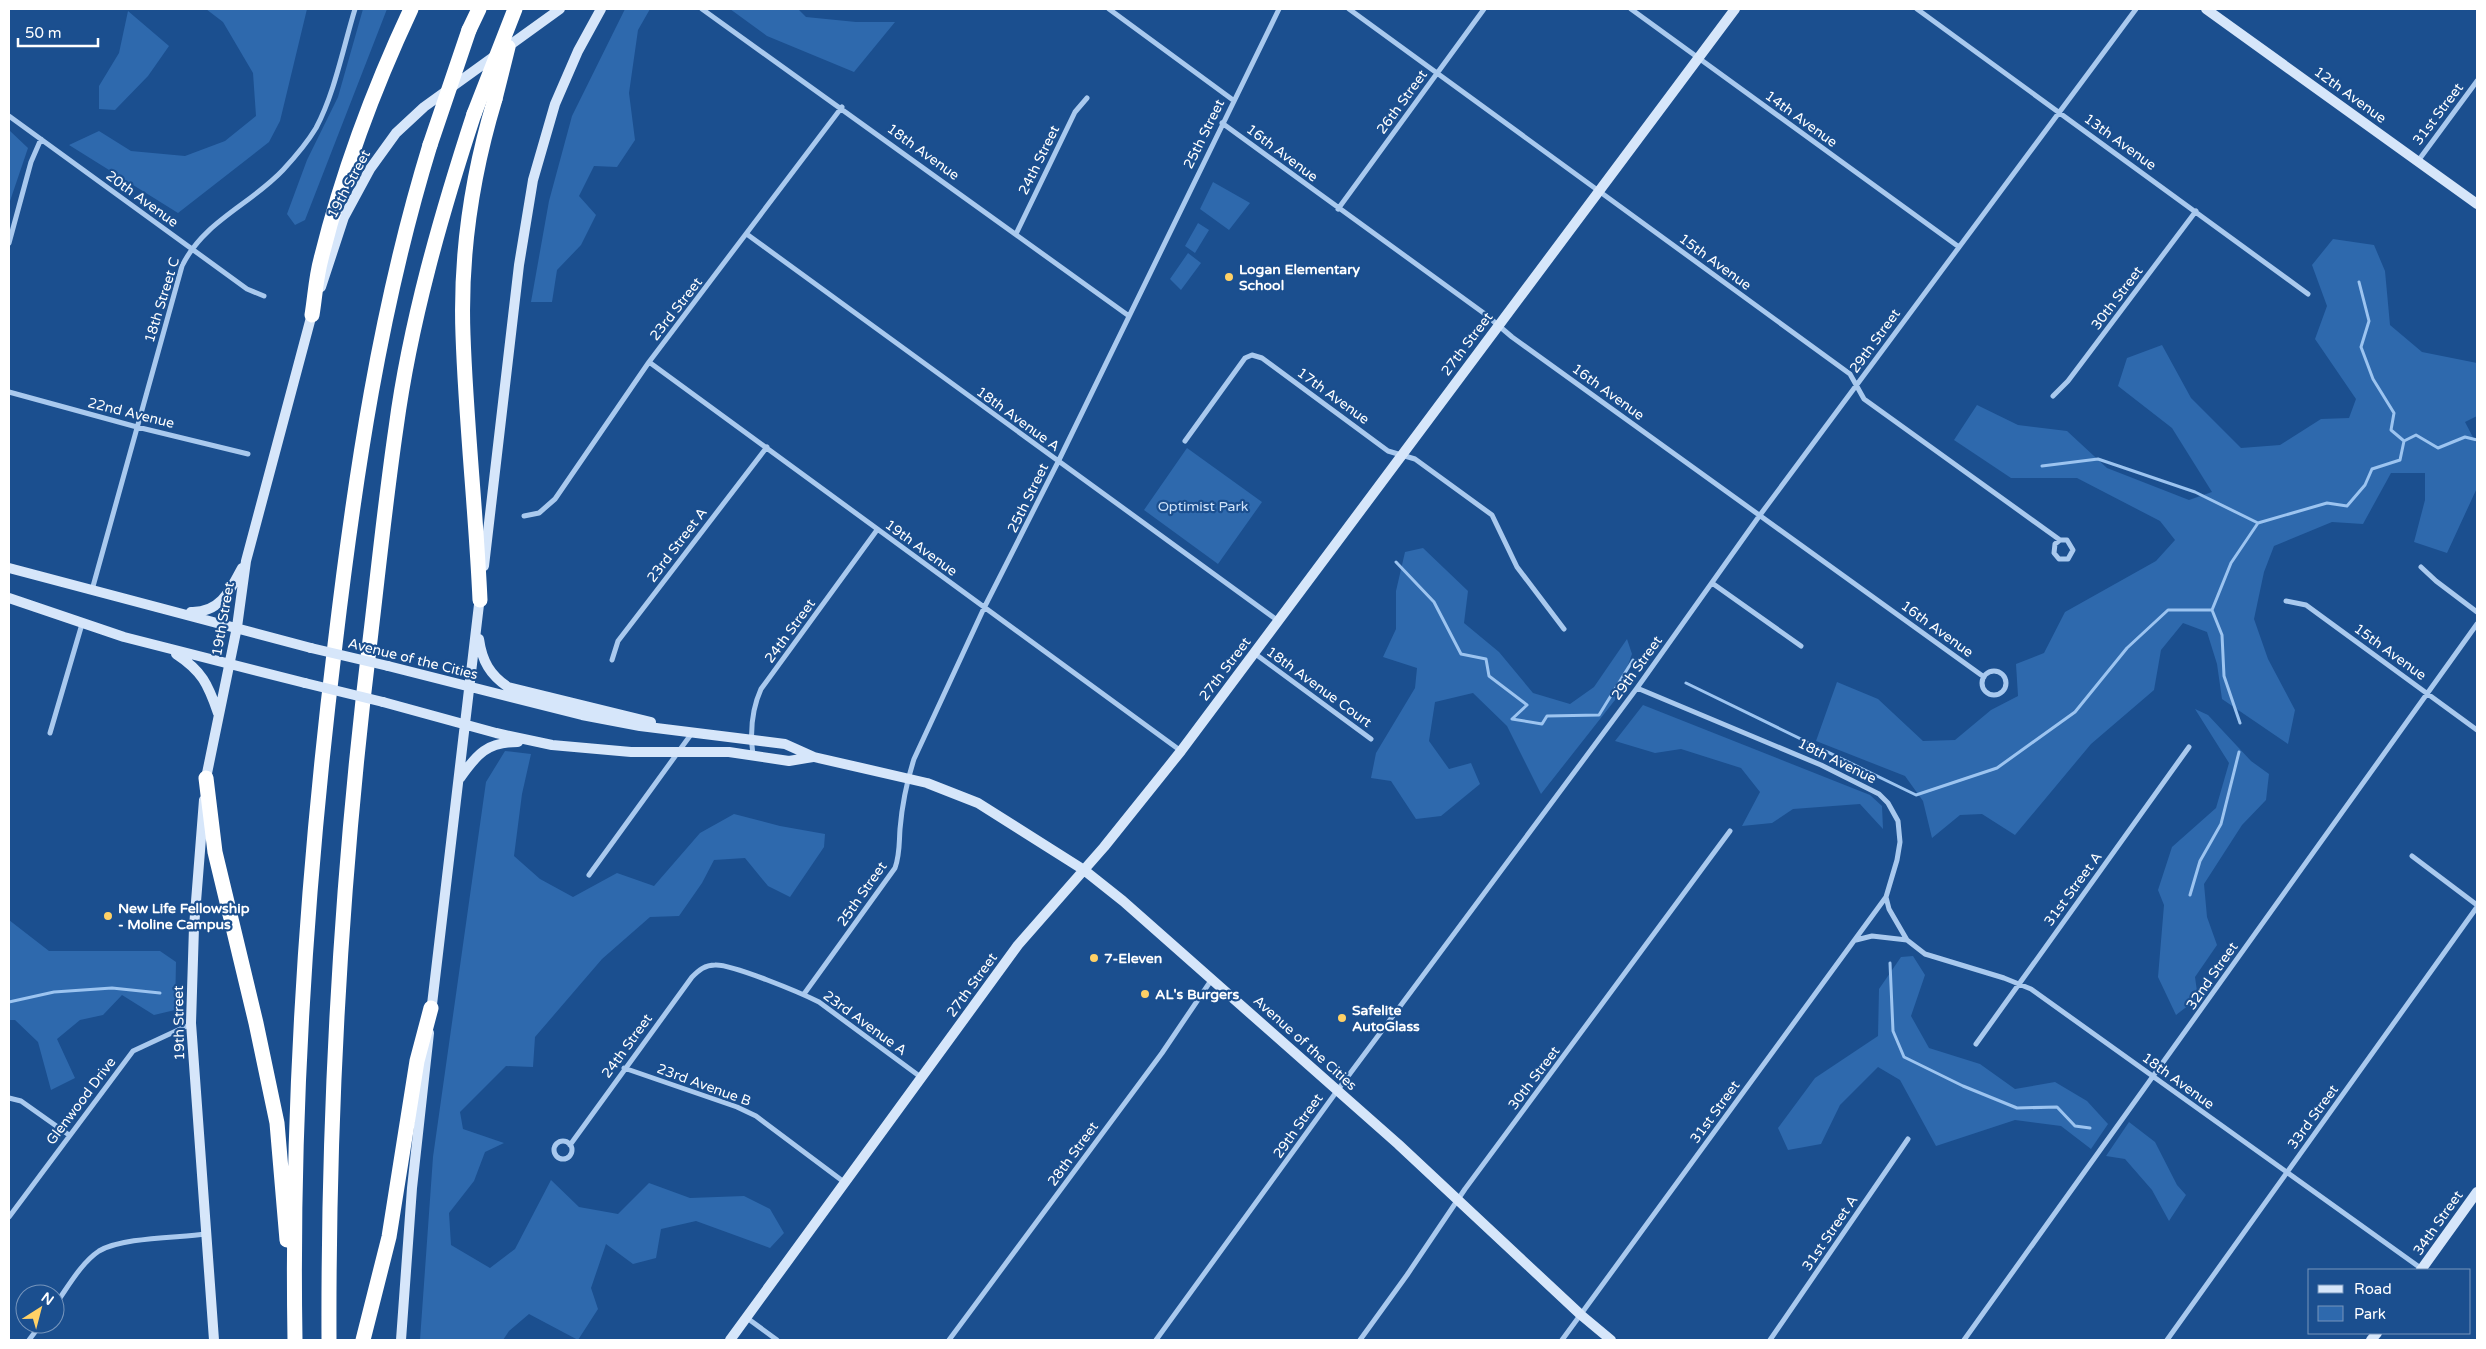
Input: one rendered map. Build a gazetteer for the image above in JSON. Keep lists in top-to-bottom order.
{
  "streets": {
    "main road": [
      "12th Avenue",
      "19th Street",
      "27th Street",
      "Avenue of the Cities",
      "34th Street"
    ],
    "street": [
      "26th Street",
      "31st Street",
      "14th Avenue",
      "25th Street",
      "13th Avenue",
      "18th Avenue",
      "16th Avenue",
      "24th Street",
      "20th Avenue",
      "15th Avenue",
      "30th Street",
      "18th Street C",
      "23rd Street",
      "29th Street",
      "17th Avenue",
      "22nd Avenue",
      "18th Avenue A",
      "23rd Street A",
      "19th Avenue",
      "18th Avenue Court",
      "31st Street A",
      "32nd Street",
      "23rd Avenue A",
      "23rd Avenue B",
      "Glenwood Drive",
      "33rd Street",
      "28th Street"
    ]
  },
  "crossings": [
    ["12th Avenue", "31st Street"],
    ["26th Street", "16th Avenue"],
    ["26th Street", "15th Avenue"],
    ["31st Street", "18th Avenue"],
    ["31st Street", "Avenue of the Cities"],
    ["14th Avenue", "29th Street"],
    ["14th Avenue", "27th Street"],
    ["25th Street", "18th Avenue"],
    ["25th Street", "16th Avenue"],
    ["25th Street", "18th Avenue A"],
    ["25th Street", "19th Avenue"],
    ["25th Street", "Avenue of the Cities"],
    ["25th Street", "23rd Avenue A"],
    ["13th Avenue", "30th Street"],
    ["13th Avenue", "29th Street"],
    ["18th Avenue", "24th Street"],
    ["18th Avenue", "23rd Street"],
    ["18th Avenue", "29th Street"],
    ["18th Avenue", "31st Street A"],
    ["18th Avenue", "32nd Street"],
    ["18th Avenue", "33rd Street"],
    ["16th Avenue", "29th Street"],
    ["16th Avenue", "27th Street"],
    ["24th Street", "19th Avenue"],
    ["24th Street", "Avenue of the Cities"],
    ["24th Street", "23rd Avenue A"],
    ["24th Street", "23rd Avenue B"],
    ["19th Street", "Avenue of the Cities"],
    ["19th Street", "Glenwood Drive"],
    ["20th Avenue", "18th Street C"],
    ["15th Avenue", "29th Street"],
    ["15th Avenue", "27th Street"],
    ["15th Avenue", "32nd Street"],
    ["30th Street", "Avenue of the Cities"],
    ["18th Street C", "22nd Avenue"],
    ["18th Street C", "Avenue of the Cities"],
    ["23rd Street", "18th Avenue A"],
    ["23rd Street", "19th Avenue"],
    ["29th Street", "Avenue of the Cities"],
    ["27th Street", "17th Avenue"],
    ["27th Street", "18th Avenue A"],
    ["27th Street", "19th Avenue"],
    ["27th Street", "Avenue of the Cities"],
    ["27th Street", "18th Avenue Court"],
    ["27th Street", "23rd Avenue A"],
    ["27th Street", "23rd Avenue B"],
    ["23rd Street A", "19th Avenue"],
    ["Avenue of the Cities", "28th Street"]
  ],
  "parks": ["Optimist Park"],
  "places": [
    "Logan Elementary School",
    "New Life Fellowship - Moline Campus",
    "7-Eleven",
    "AL's Burgers",
    "Safelite AutoGlass"
  ],
  "legend": ["Road", "Park"],
  "scale_bar": "50 m",
  "north": "top right"
}
